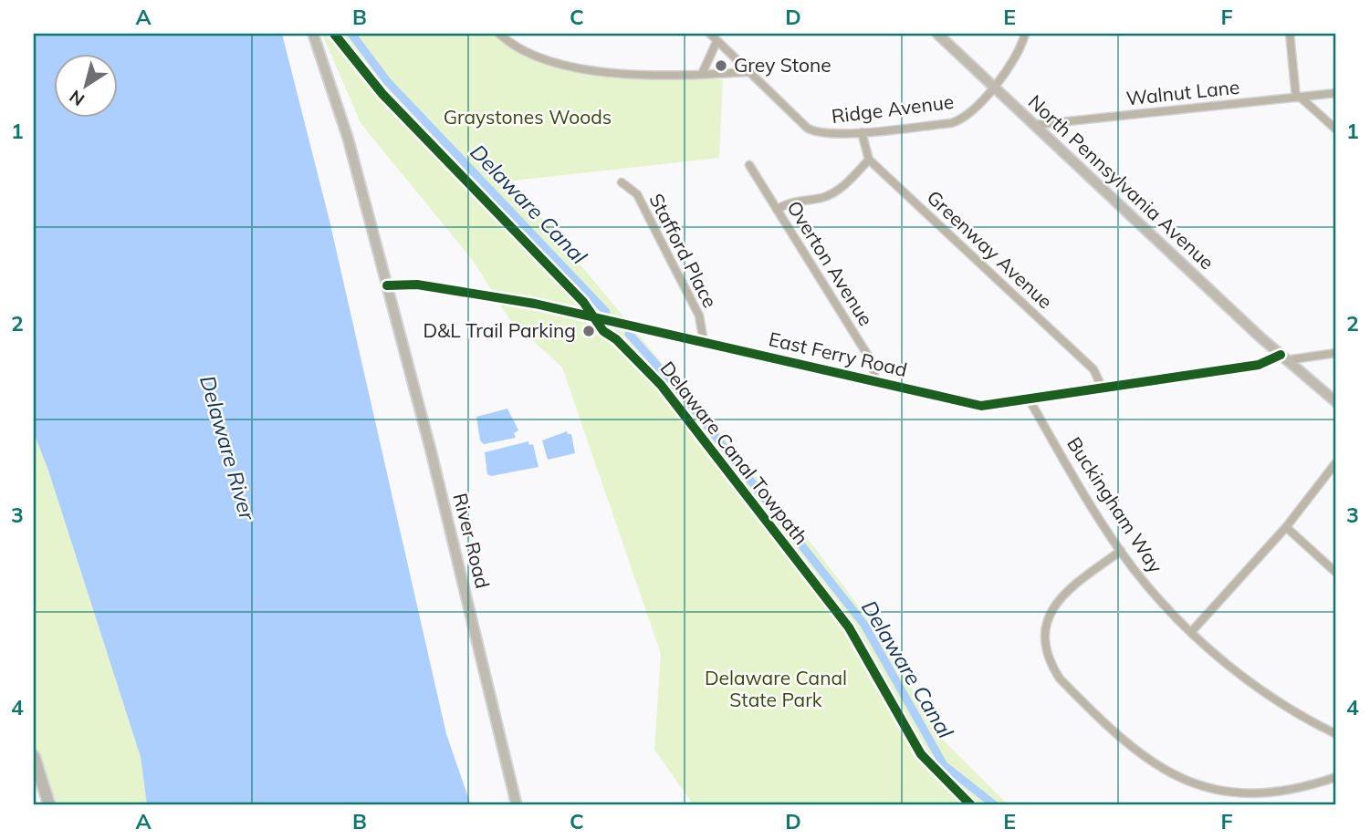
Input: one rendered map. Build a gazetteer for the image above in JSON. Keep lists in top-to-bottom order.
{
  "streets": {
    "main road": ["North Pennsylvania Avenue", "River Road"],
    "street": [
      "Walnut Lane",
      "Ridge Avenue",
      "Greenway Avenue",
      "Stafford Place",
      "Overton Avenue",
      "East Ferry Road",
      "Buckingham Way"
    ],
    "cycle path": ["Delaware Canal Towpath"]
  },
  "crossings": [
    ["Walnut Lane", "North Pennsylvania Avenue"],
    ["Ridge Avenue", "North Pennsylvania Avenue"],
    ["North Pennsylvania Avenue", "East Ferry Road"],
    ["Greenway Avenue", "East Ferry Road"],
    ["Stafford Place", "East Ferry Road"],
    ["Overton Avenue", "East Ferry Road"],
    ["East Ferry Road", "Buckingham Way"],
    ["East Ferry Road", "River Road"]
  ],
  "water": ["Delaware Canal", "Delaware River"],
  "parks": ["Graystones Woods", "Delaware Canal State Park"],
  "places": ["Grey Stone", "D&L Trail Parking"],
  "north": "bottom left",
  "grid": {
    "columns": [
      "A",
      "B",
      "C",
      "D",
      "E",
      "F"
    ],
    "rows": [
      "1",
      "2",
      "3",
      "4"
    ]
  }
}
